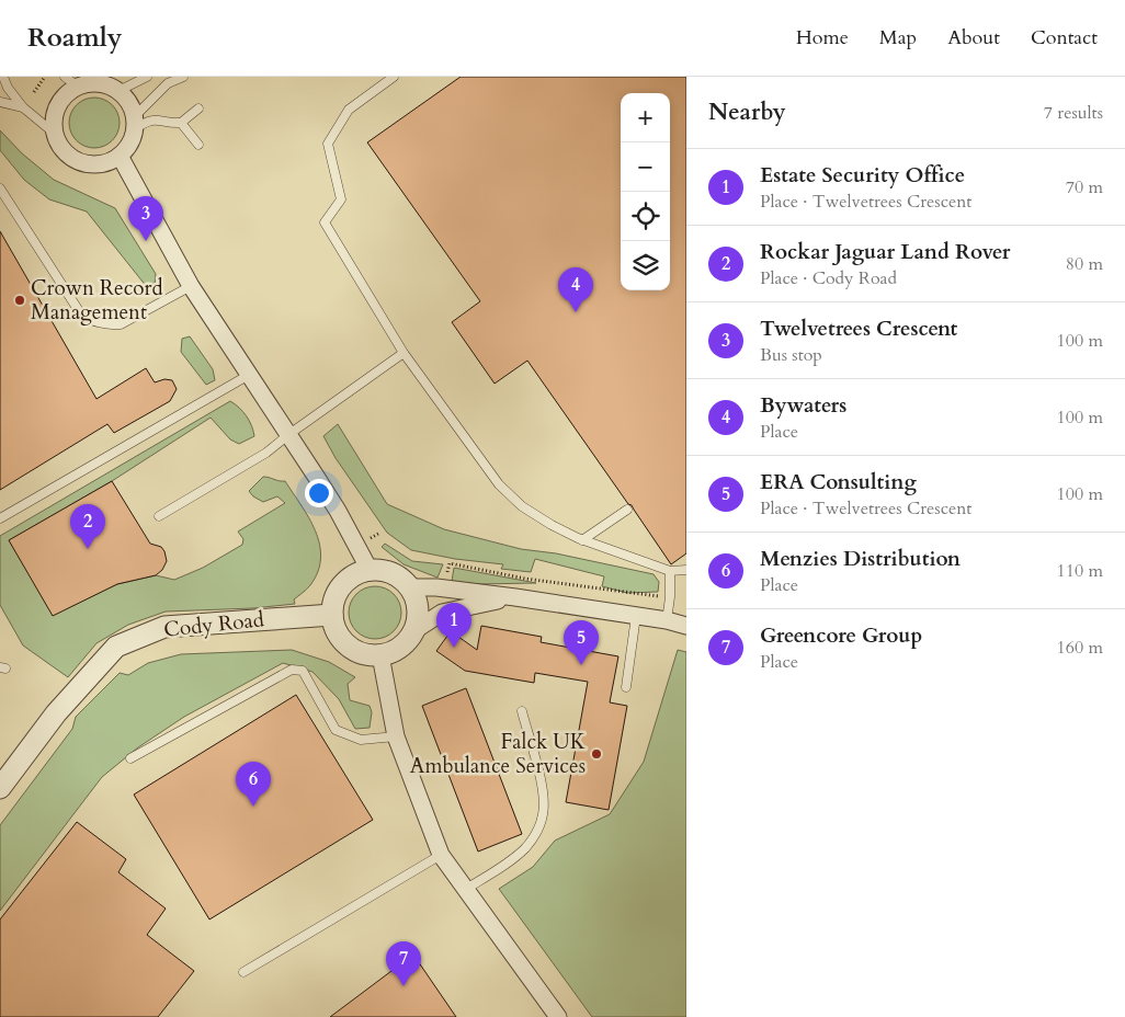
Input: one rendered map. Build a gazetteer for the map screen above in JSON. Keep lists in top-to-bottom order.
{
  "streets": {
    "street": ["Cody Road"]
  },
  "places": ["Crown Record Management", "Falck UK Ambulance Services"],
  "page": {
    "header": "Roamly",
    "nav": [
      "Home",
      "Map",
      "About",
      "Contact"
    ],
    "heading": ["Nearby", "7 results"],
    "map_buttons": ["+", "−"],
    "list": [
      {
        "mark": "1",
        "name": "Estate Security Office",
        "note": "Place · Twelvetrees Crescent",
        "value": "70 m"
      },
      {
        "mark": "2",
        "name": "Rockar Jaguar Land Rover",
        "note": "Place · Cody Road",
        "value": "80 m"
      },
      {
        "mark": "3",
        "name": "Twelvetrees Crescent",
        "note": "Bus stop",
        "value": "100 m"
      },
      {
        "mark": "4",
        "name": "Bywaters",
        "note": "Place",
        "value": "100 m"
      },
      {
        "mark": "5",
        "name": "ERA Consulting",
        "note": "Place · Twelvetrees Crescent",
        "value": "100 m"
      },
      {
        "mark": "6",
        "name": "Menzies Distribution",
        "note": "Place",
        "value": "110 m"
      },
      {
        "mark": "7",
        "name": "Greencore Group",
        "note": "Place",
        "value": "160 m"
      }
    ],
    "pins": [
      "3",
      "4",
      "2",
      "1",
      "5",
      "6",
      "7"
    ]
  }
}
